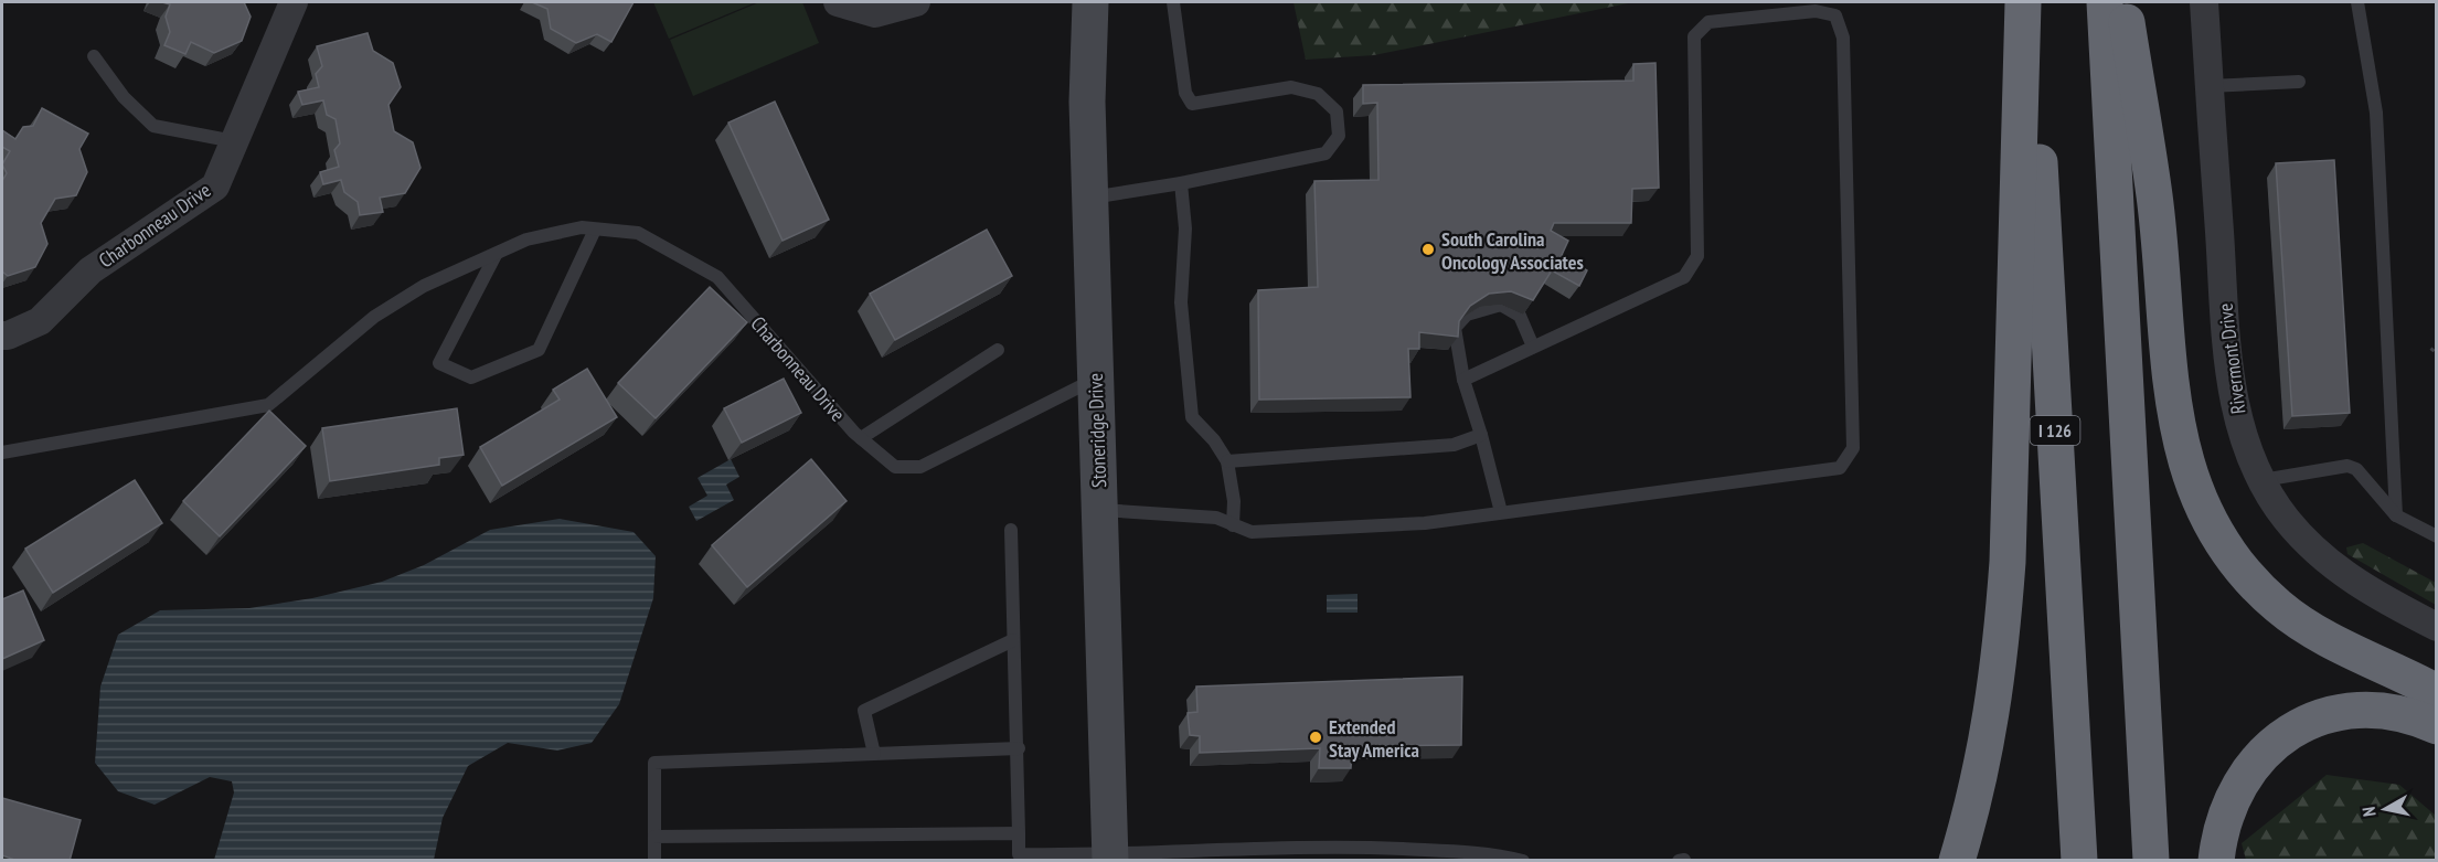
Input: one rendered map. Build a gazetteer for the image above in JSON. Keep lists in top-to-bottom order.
{
  "streets": {
    "highway": ["I 126"],
    "street": ["Charbonneau Drive", "Rivermont Drive", "Stoneridge Drive"]
  },
  "crossings": [
    ["Charbonneau Drive", "Stoneridge Drive"]
  ],
  "places": ["South Carolina Oncology Associates", "Extended Stay America"],
  "north": "left"
}
